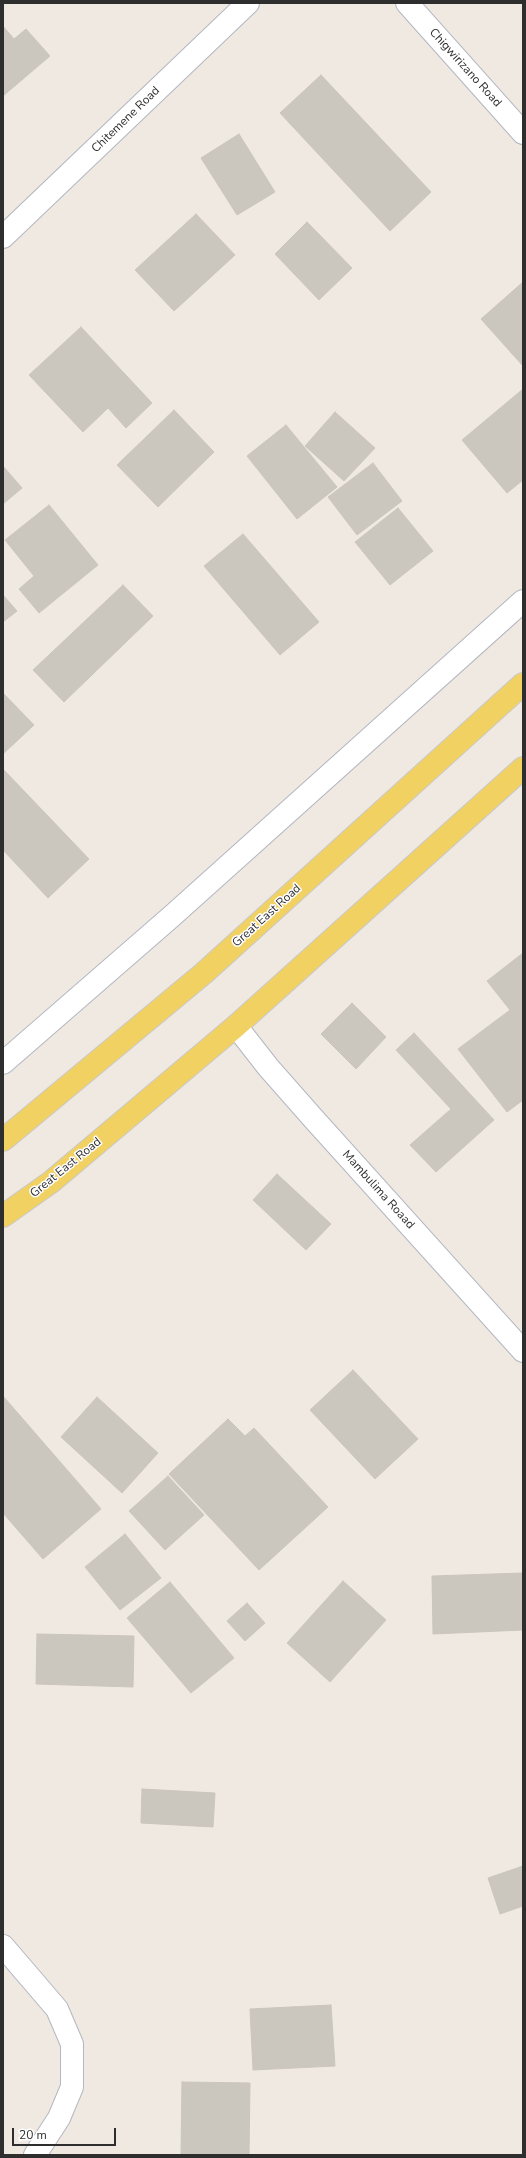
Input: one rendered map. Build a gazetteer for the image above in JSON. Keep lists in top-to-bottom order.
{
  "streets": {
    "main road": ["Great East Road"],
    "street": ["Chigwirizano Road", "Chitemene Road", "Mambulima Roaad"]
  },
  "crossings": [
    ["Great East Road", "Mambulima Roaad"]
  ],
  "scale_bar": "20 m"
}
